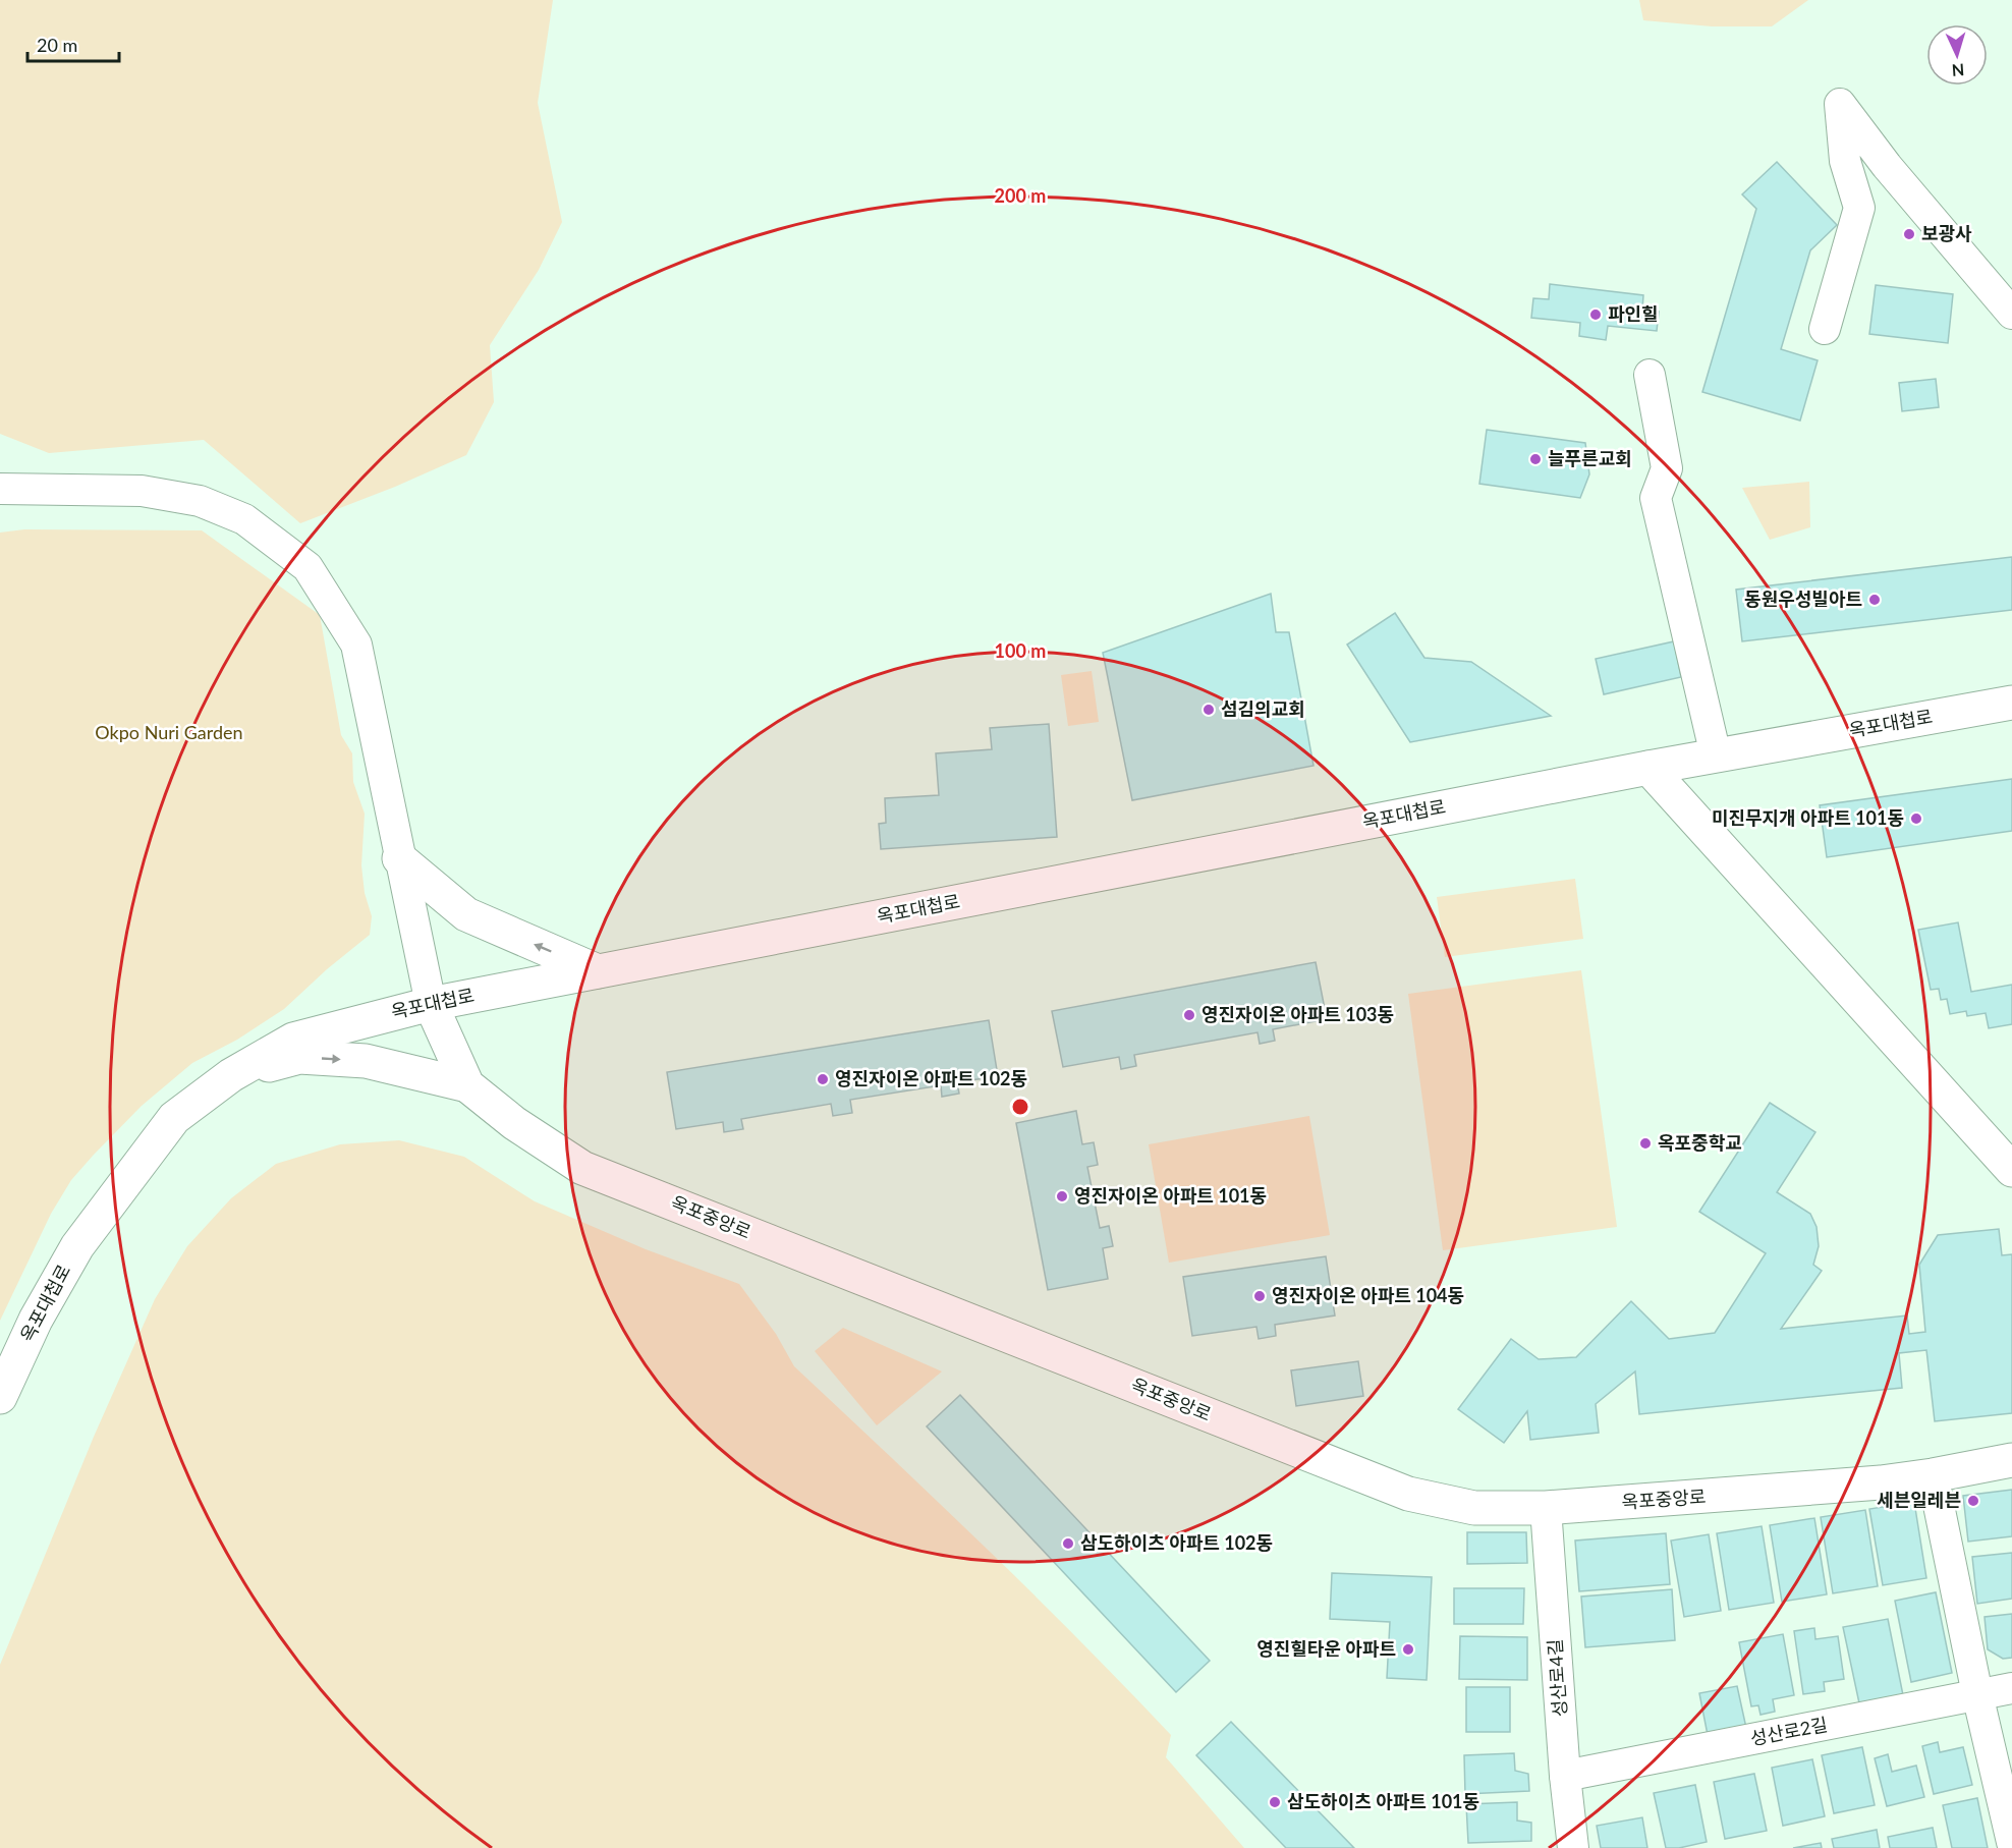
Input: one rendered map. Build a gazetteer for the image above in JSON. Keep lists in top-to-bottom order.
{
  "streets": {
    "street": [
      "옥포대첩로",
      "옥포중앙로",
      "성산로4길",
      "성산로2길"
    ]
  },
  "crossings": [
    ["옥포대첩로", "옥포중앙로"],
    ["옥포중앙로", "성산로4길"],
    ["성산로4길", "성산로2길"]
  ],
  "parks": ["Okpo Nuri Garden"],
  "places": [
    "보광사",
    "파인힐",
    "늘푸른교회",
    "동원우성빌아트",
    "섬김의교회",
    "미진무지개 아파트 101동",
    "영진자이온 아파트 103동",
    "영진자이온 아파트 102동",
    "옥포중학교",
    "영진자이온 아파트 101동",
    "영진자이온 아파트 104동",
    "세븐일레븐",
    "삼도하이츠 아파트 102동",
    "영진힐타운 아파트",
    "삼도하이츠 아파트 101동"
  ],
  "scale_bar": "20 m",
  "north": "bottom",
  "rings": ["200 m", "100 m"]
}
